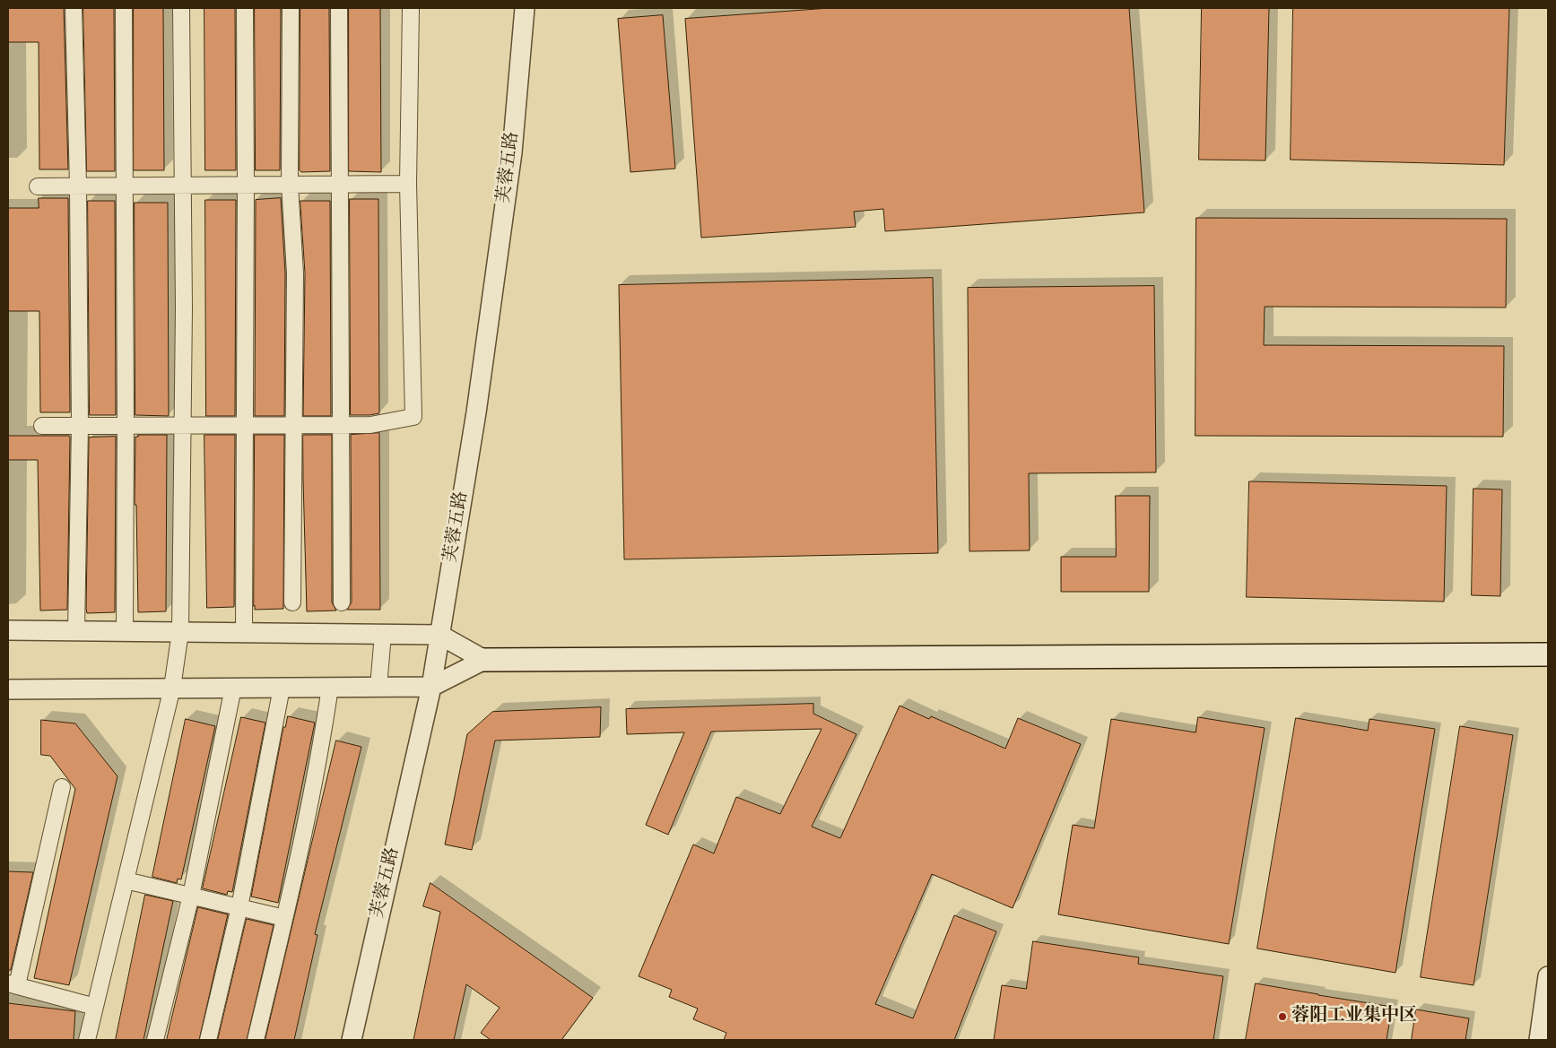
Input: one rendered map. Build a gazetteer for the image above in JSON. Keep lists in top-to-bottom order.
{
  "streets": {
    "street": ["芙蓉五路"]
  },
  "places": ["蓉阳工业集中区"]
}
